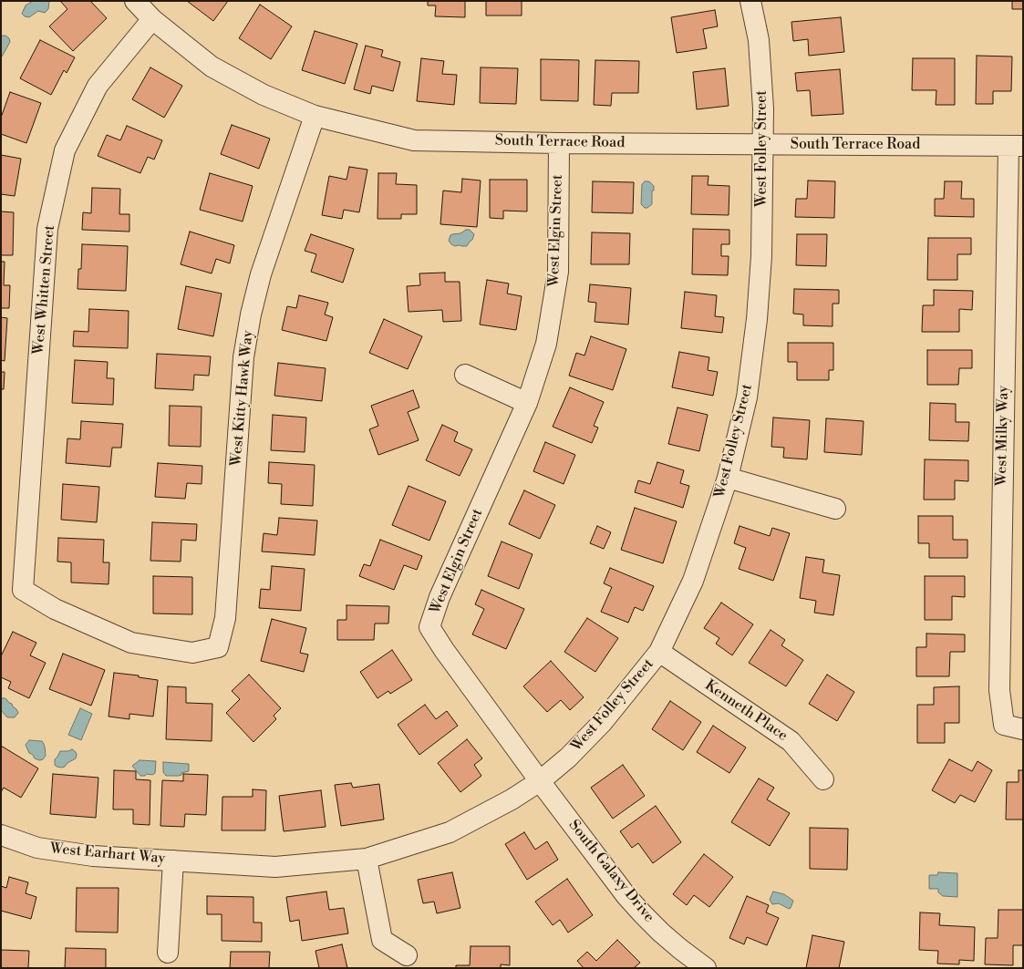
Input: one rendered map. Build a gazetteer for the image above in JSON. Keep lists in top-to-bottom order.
{
  "streets": {
    "street": [
      "South Terrace Road",
      "West Folley Street",
      "West Elgin Street",
      "West Whitten Street",
      "West Kitty Hawk Way",
      "West Milky Way",
      "Kenneth Place",
      "West Earhart Way",
      "South Galaxy Drive"
    ]
  },
  "crossings": [
    ["South Terrace Road", "West Folley Street"],
    ["South Terrace Road", "West Elgin Street"],
    ["South Terrace Road", "West Whitten Street"],
    ["South Terrace Road", "West Kitty Hawk Way"],
    ["South Terrace Road", "West Milky Way"],
    ["West Folley Street", "West Elgin Street"],
    ["West Folley Street", "Kenneth Place"],
    ["West Folley Street", "West Earhart Way"],
    ["West Folley Street", "South Galaxy Drive"],
    ["West Elgin Street", "West Earhart Way"],
    ["West Elgin Street", "South Galaxy Drive"],
    ["West Whitten Street", "West Kitty Hawk Way"],
    ["West Earhart Way", "South Galaxy Drive"]
  ]
}
